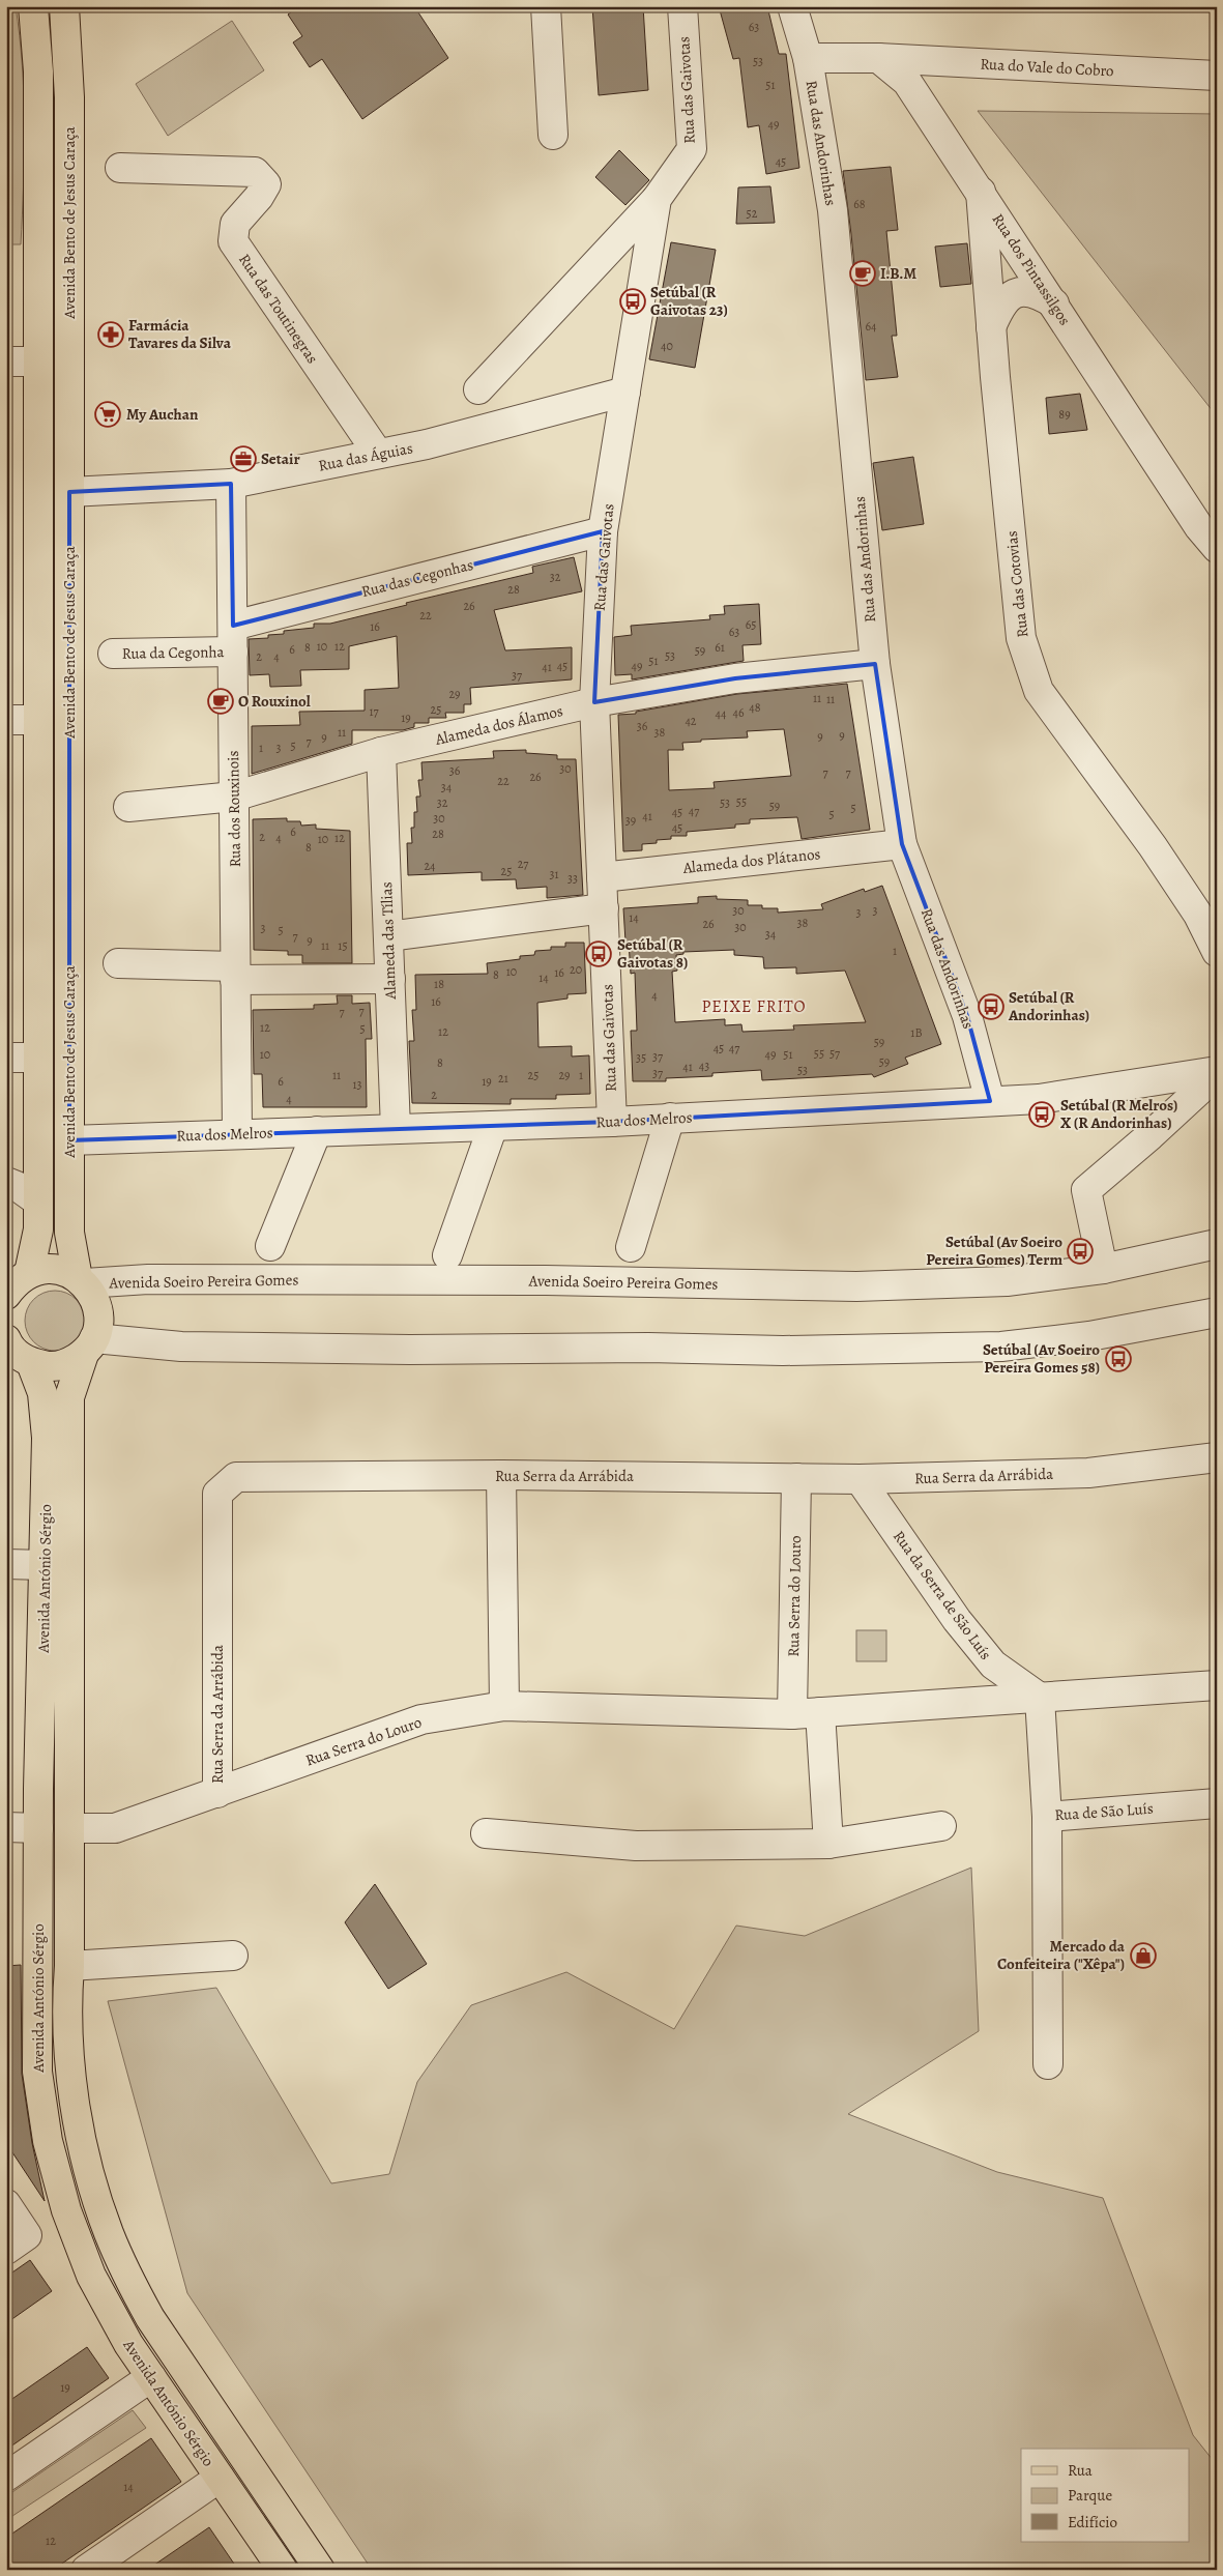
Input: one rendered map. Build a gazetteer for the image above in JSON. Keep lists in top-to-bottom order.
{
  "streets": {
    "main road": ["Avenida Bento de Jesus Caraça", "Avenida Soeiro Pereira Gomes", "Avenida António Sérgio"],
    "street": [
      "Rua do Vale do Cobro",
      "Rua das Gaivotas",
      "Rua das Andorinhas",
      "Rua dos Pintassilgos",
      "Rua das Toutinegras",
      "Rua das Águias",
      "Rua das Cegonhas",
      "Rua das Cotovias",
      "Rua da Cegonha",
      "Alameda dos Álamos",
      "Rua dos Rouxinois",
      "Alameda dos Plátanos",
      "Alameda das Tílias",
      "Rua dos Melros",
      "Rua Serra da Arrábida",
      "Rua da Serra de São Luís",
      "Rua Serra do Louro",
      "Rua de São Luís"
    ]
  },
  "crossings": [
    ["Rua do Vale do Cobro", "Rua dos Pintassilgos"],
    ["Rua das Gaivotas", "Rua das Águias"],
    ["Rua das Gaivotas", "Rua das Cegonhas"],
    ["Rua das Gaivotas", "Alameda dos Álamos"],
    ["Rua das Gaivotas", "Alameda dos Plátanos"],
    ["Rua das Gaivotas", "Rua dos Melros"],
    ["Rua das Andorinhas", "Alameda dos Álamos"],
    ["Rua das Andorinhas", "Alameda dos Plátanos"],
    ["Rua das Andorinhas", "Rua dos Melros"],
    ["Avenida Bento de Jesus Caraça", "Rua das Águias"],
    ["Avenida Bento de Jesus Caraça", "Rua dos Melros"],
    ["Avenida Bento de Jesus Caraça", "Avenida Soeiro Pereira Gomes"],
    ["Rua dos Pintassilgos", "Rua das Cotovias"],
    ["Rua das Toutinegras", "Rua das Águias"],
    ["Rua das Águias", "Rua dos Rouxinois"],
    ["Rua das Cegonhas", "Rua da Cegonha"],
    ["Rua das Cegonhas", "Rua dos Rouxinois"],
    ["Rua da Cegonha", "Rua dos Rouxinois"],
    ["Alameda dos Álamos", "Rua dos Rouxinois"],
    ["Alameda dos Álamos", "Alameda das Tílias"],
    ["Rua dos Rouxinois", "Rua dos Melros"],
    ["Alameda das Tílias", "Rua dos Melros"],
    ["Avenida Soeiro Pereira Gomes", "Avenida António Sérgio"],
    ["Rua Serra da Arrábida", "Rua da Serra de São Luís"],
    ["Rua Serra da Arrábida", "Rua Serra do Louro"],
    ["Avenida António Sérgio", "Rua Serra do Louro"],
    ["Rua da Serra de São Luís", "Rua de São Luís"]
  ],
  "districts": ["PEIXE FRITO"],
  "places": {
    "cafe": ["I.B.M", "O Rouxinol"],
    "bus stop": [
      "Setúbal (R Gaivotas 23)",
      "Setúbal (R Gaivotas 8)",
      "Setúbal (R Andorinhas)",
      "Setúbal (R Melros) X (R Andorinhas)",
      "Setúbal (Av Soeiro Pereira Gomes) Term",
      "Setúbal (Av Soeiro Pereira Gomes 58)"
    ],
    "pharmacy": ["Farmácia Tavares da Silva"],
    "supermarket": ["My Auchan"],
    "office": ["Setair"],
    "shop": ["Mercado da Confeiteira (\"Xêpa\")"]
  },
  "house_numbers": [
    "63",
    "53",
    "51",
    "49",
    "45",
    "68",
    "52",
    "64",
    "40",
    "89",
    "32",
    "28",
    "26",
    "22",
    "65",
    "16",
    "63",
    "10",
    "12",
    "8",
    "61",
    "6",
    "59",
    "53",
    "2",
    "4",
    "51",
    "45",
    "49",
    "41",
    "37",
    "29",
    "11",
    "11",
    "48",
    "25",
    "17",
    "46",
    "44",
    "19",
    "42",
    "36",
    "11",
    "38",
    "9",
    "9",
    "9",
    "7",
    "5",
    "1",
    "3",
    "30",
    "36",
    "7",
    "7",
    "26",
    "22",
    "34",
    "55",
    "32",
    "53",
    "59",
    "5",
    "47",
    "45",
    "5",
    "41",
    "30",
    "39",
    "45",
    "6",
    "28",
    "2",
    "4",
    "12",
    "10",
    "8",
    "27",
    "24",
    "25",
    "31",
    "33",
    "30",
    "3",
    "3",
    "14",
    "38",
    "26",
    "30",
    "3",
    "5",
    "34",
    "7",
    "9",
    "11",
    "15",
    "1",
    "20",
    "10",
    "16",
    "8",
    "14",
    "18",
    "4",
    "16",
    "7",
    "7",
    "12",
    "5",
    "12",
    "1B",
    "59",
    "45",
    "47",
    "55",
    "57",
    "10",
    "49",
    "51",
    "37",
    "35",
    "59",
    "8",
    "43",
    "41",
    "53",
    "37",
    "11",
    "25",
    "29",
    "1",
    "21",
    "6",
    "19",
    "13",
    "2",
    "4",
    "19",
    "14",
    "12"
  ],
  "legend": ["Rua", "Parque", "Edifício"]
}
